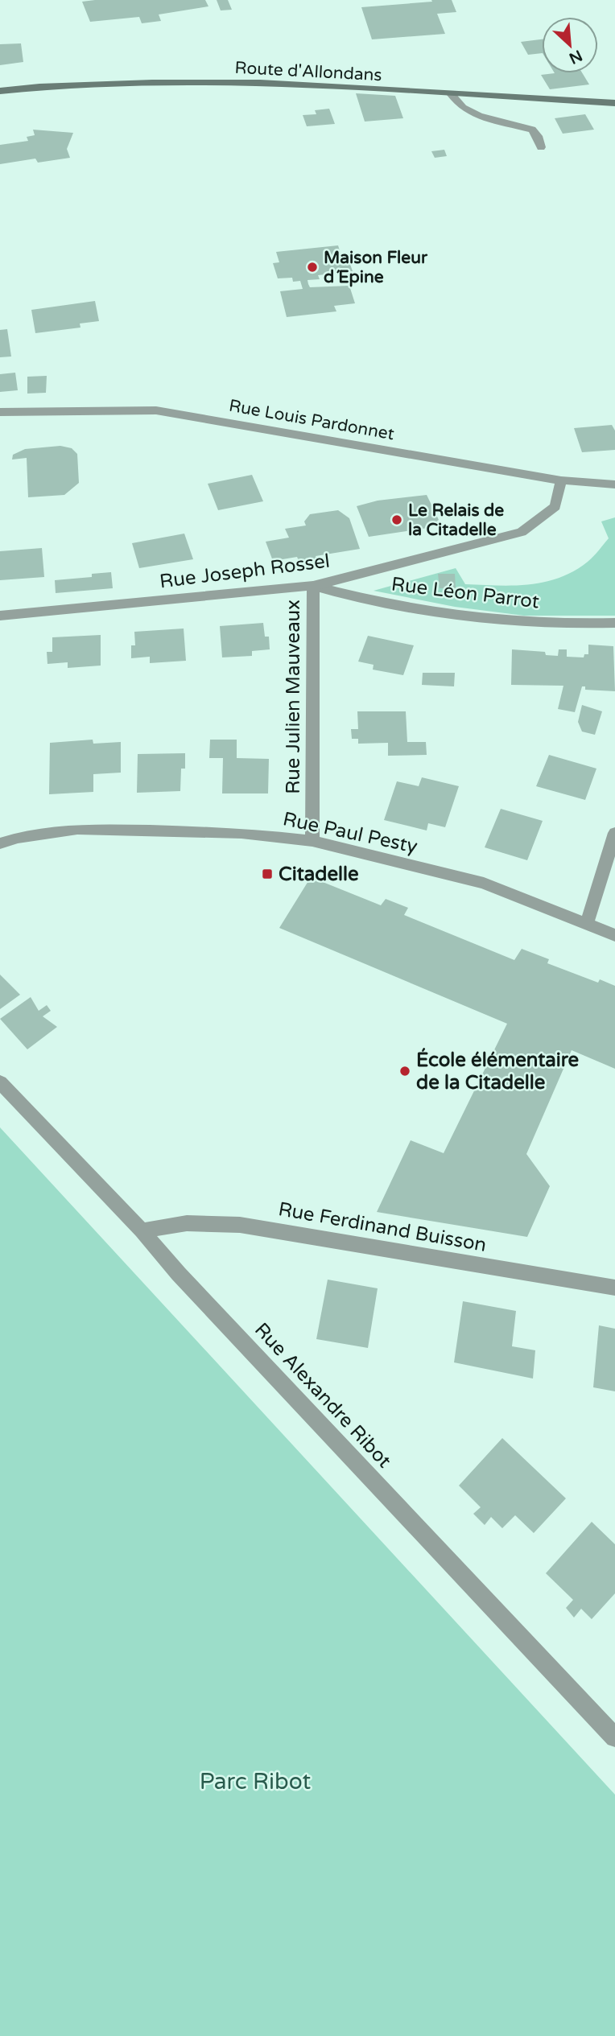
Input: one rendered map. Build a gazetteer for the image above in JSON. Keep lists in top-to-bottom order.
{
  "streets": {
    "main road": ["Route d'Allondans"],
    "street": [
      "Rue Louis Pardonnet",
      "Rue Joseph Rossel",
      "Rue Léon Parrot",
      "Rue Julien Mauveaux",
      "Rue Paul Pesty",
      "Rue Ferdinand Buisson",
      "Rue Alexandre Ribot"
    ]
  },
  "crossings": [
    ["Rue Louis Pardonnet", "Rue Joseph Rossel"],
    ["Rue Joseph Rossel", "Rue Léon Parrot"],
    ["Rue Joseph Rossel", "Rue Julien Mauveaux"],
    ["Rue Léon Parrot", "Rue Julien Mauveaux"],
    ["Rue Julien Mauveaux", "Rue Paul Pesty"],
    ["Rue Ferdinand Buisson", "Rue Alexandre Ribot"]
  ],
  "parks": ["Parc Ribot"],
  "places": {
    "other": ["Maison Fleur d´Epine", "Le Relais de la Citadelle", "École élémentaire de la Citadelle"],
    "transit": ["Citadelle"]
  },
  "north": "bottom right"
}
